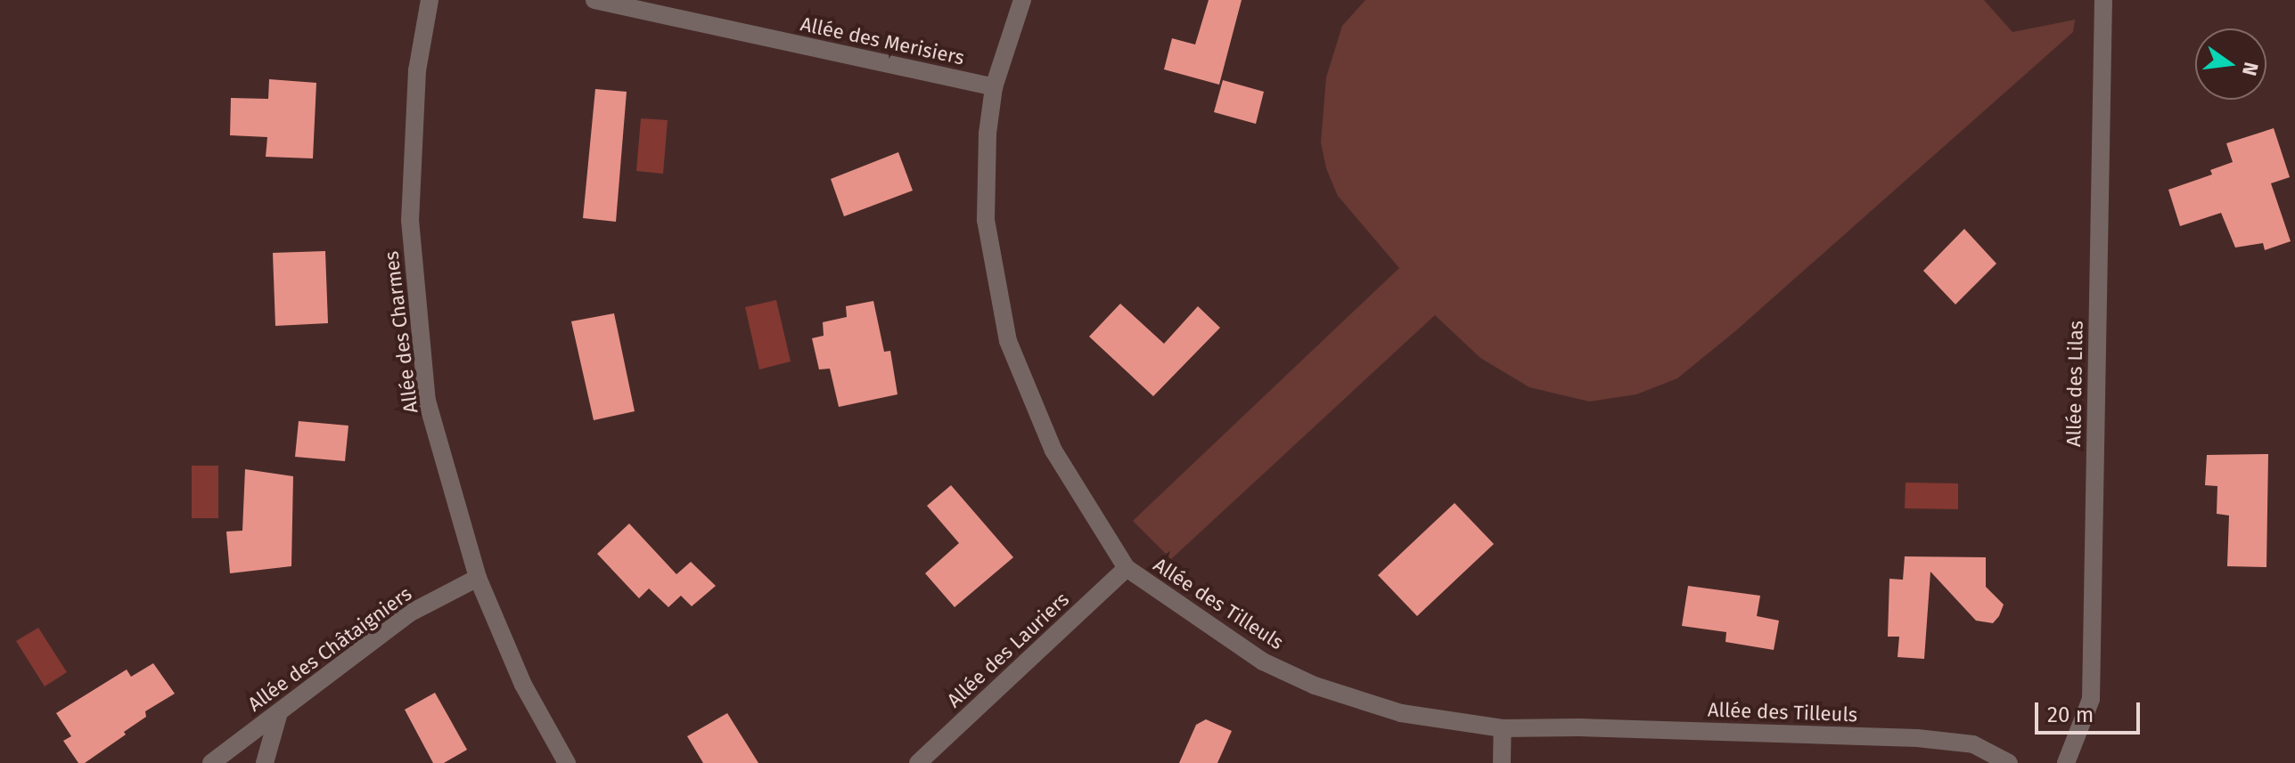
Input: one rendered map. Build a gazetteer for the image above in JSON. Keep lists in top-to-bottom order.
{
  "streets": {
    "street": [
      "Allée des Merisiers",
      "Allée des Charmes",
      "Allée des Lilas",
      "Allée des Tilleuls",
      "Allée des Châtaigniers",
      "Allée des Lauriers"
    ]
  },
  "crossings": [
    ["Allée des Merisiers", "Allée des Tilleuls"],
    ["Allée des Charmes", "Allée des Châtaigniers"],
    ["Allée des Tilleuls", "Allée des Lauriers"]
  ],
  "scale_bar": "20 m",
  "north": "right"
}
